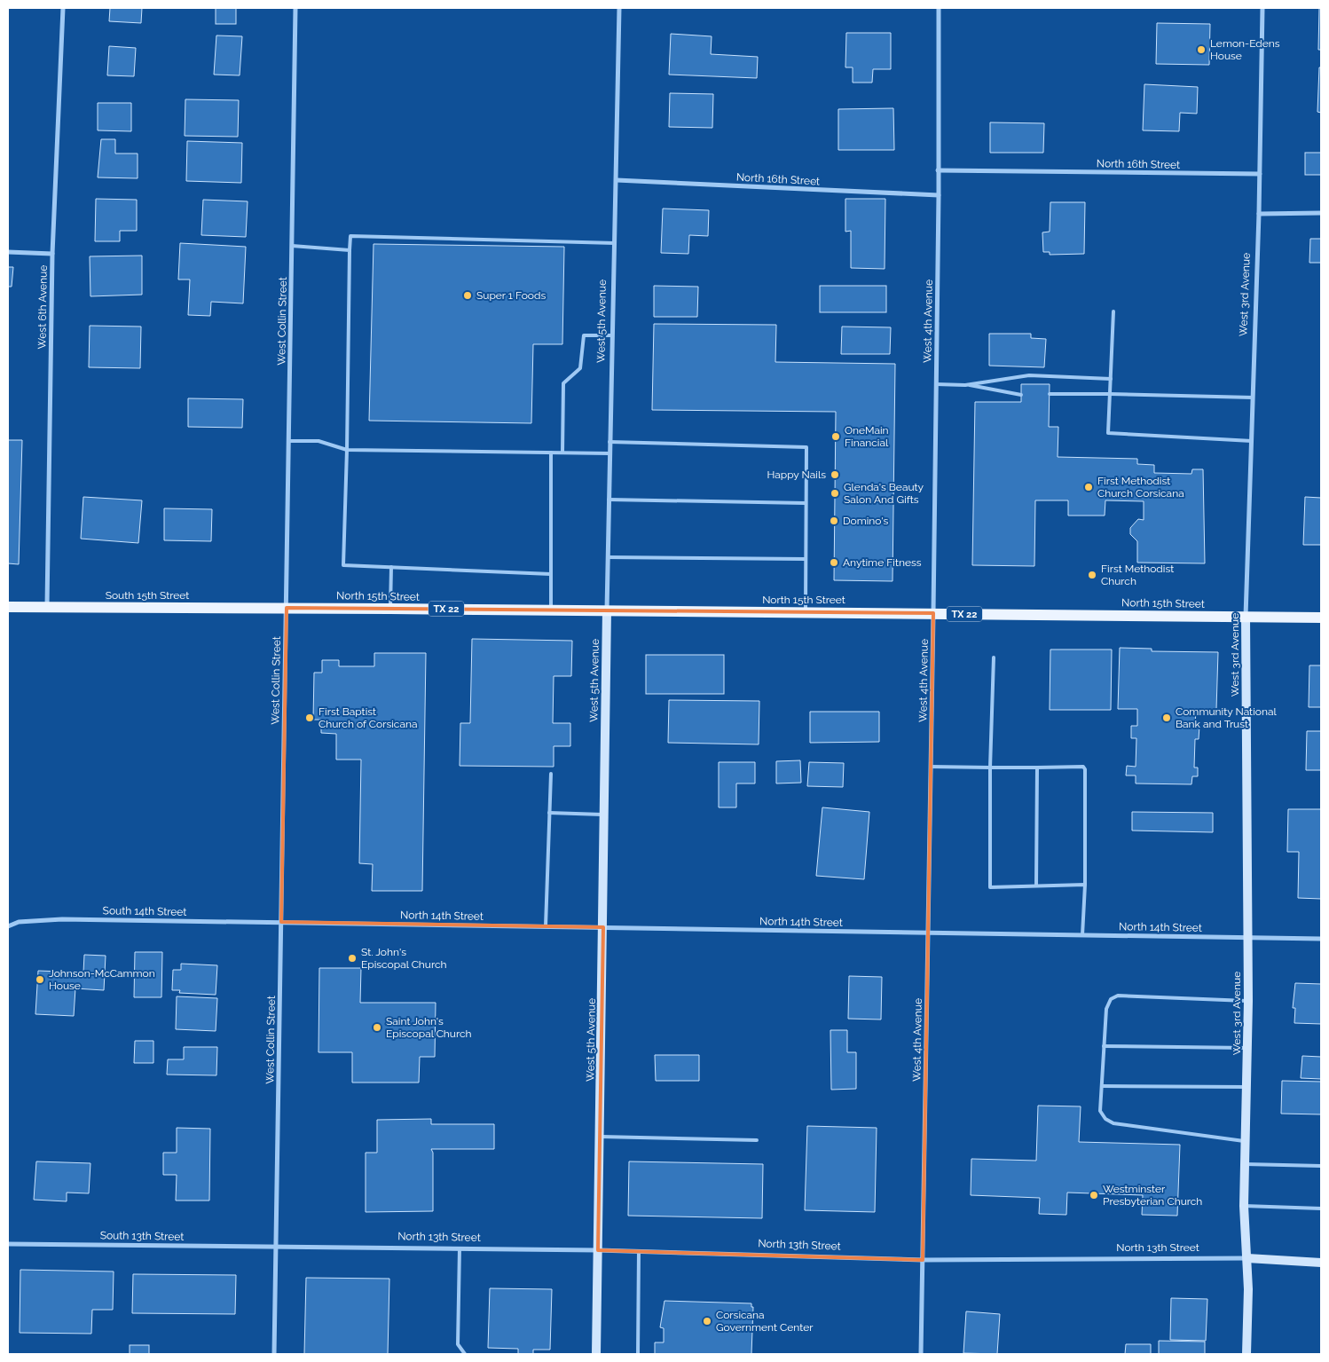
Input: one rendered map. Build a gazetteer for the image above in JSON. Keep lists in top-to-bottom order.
{
  "streets": {
    "main road": ["South 15th Street", "North 15th Street", "TX 22"],
    "street": [
      "North 16th Street",
      "West 3rd Avenue",
      "West 6th Avenue",
      "West Collin Street",
      "West 5th Avenue",
      "West 4th Avenue",
      "South 14th Street",
      "North 14th Street",
      "South 13th Street",
      "North 13th Street"
    ]
  },
  "crossings": [
    ["North 16th Street", "West 3rd Avenue"],
    ["North 16th Street", "West 5th Avenue"],
    ["North 16th Street", "West 4th Avenue"],
    ["West 3rd Avenue", "North 15th Street"],
    ["West 3rd Avenue", "North 14th Street"],
    ["West 3rd Avenue", "North 13th Street"],
    ["West 6th Avenue", "South 15th Street"],
    ["West Collin Street", "South 15th Street"],
    ["West Collin Street", "North 15th Street"],
    ["West Collin Street", "South 14th Street"],
    ["West Collin Street", "North 14th Street"],
    ["West Collin Street", "South 13th Street"],
    ["West Collin Street", "North 13th Street"],
    ["West 5th Avenue", "North 15th Street"],
    ["West 5th Avenue", "North 14th Street"],
    ["West 5th Avenue", "North 13th Street"],
    ["West 4th Avenue", "North 15th Street"],
    ["West 4th Avenue", "North 14th Street"],
    ["West 4th Avenue", "North 13th Street"],
    ["South 15th Street", "North 15th Street"],
    ["South 14th Street", "North 14th Street"],
    ["South 13th Street", "North 13th Street"]
  ],
  "places": [
    "Lemon-Edens House",
    "Super 1 Foods",
    "OneMain Financial",
    "Happy Nails",
    "First Methodist Church Corsicana",
    "Glenda's Beauty Salon And Gifts",
    "Domino's",
    "Anytime Fitness",
    "First Methodist Church",
    "First Baptist Church of Corsicana",
    "Community National Bank and Trust",
    "St. John's Episcopal Church",
    "Johnson-McCammon House",
    "Saint John's Episcopal Church",
    "Westminster Presbyterian Church",
    "Corsicana Government Center"
  ]
}
